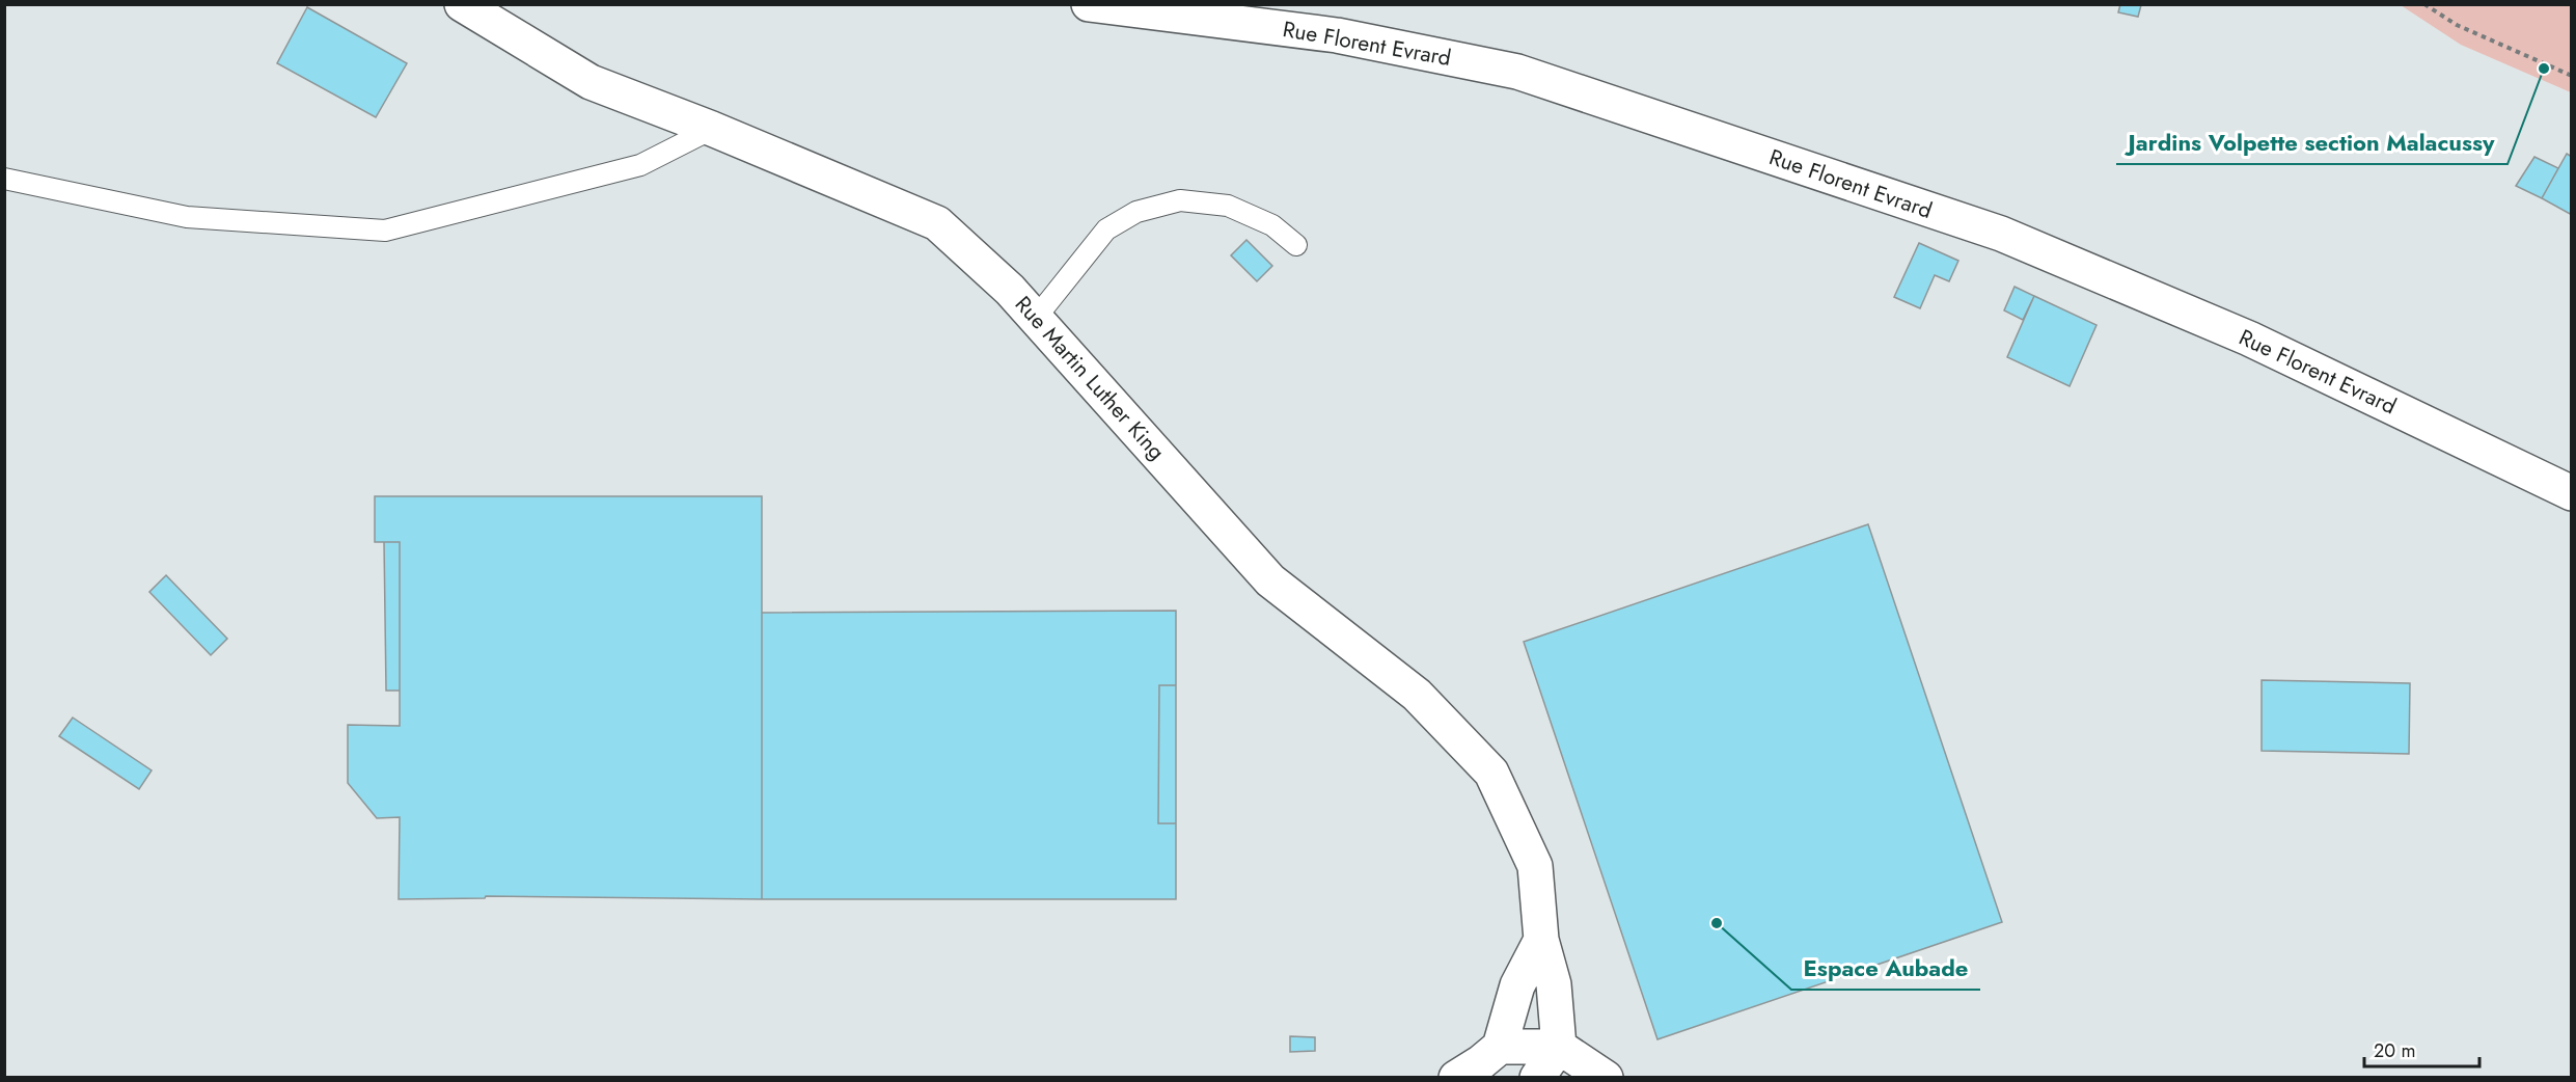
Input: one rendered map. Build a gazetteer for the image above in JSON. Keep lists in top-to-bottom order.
{
  "streets": {
    "street": ["Rue Florent Evrard", "Rue Martin Luther King"]
  },
  "places": ["Jardins Volpette section Malacussy", "Espace Aubade"],
  "scale_bar": "20 m"
}
